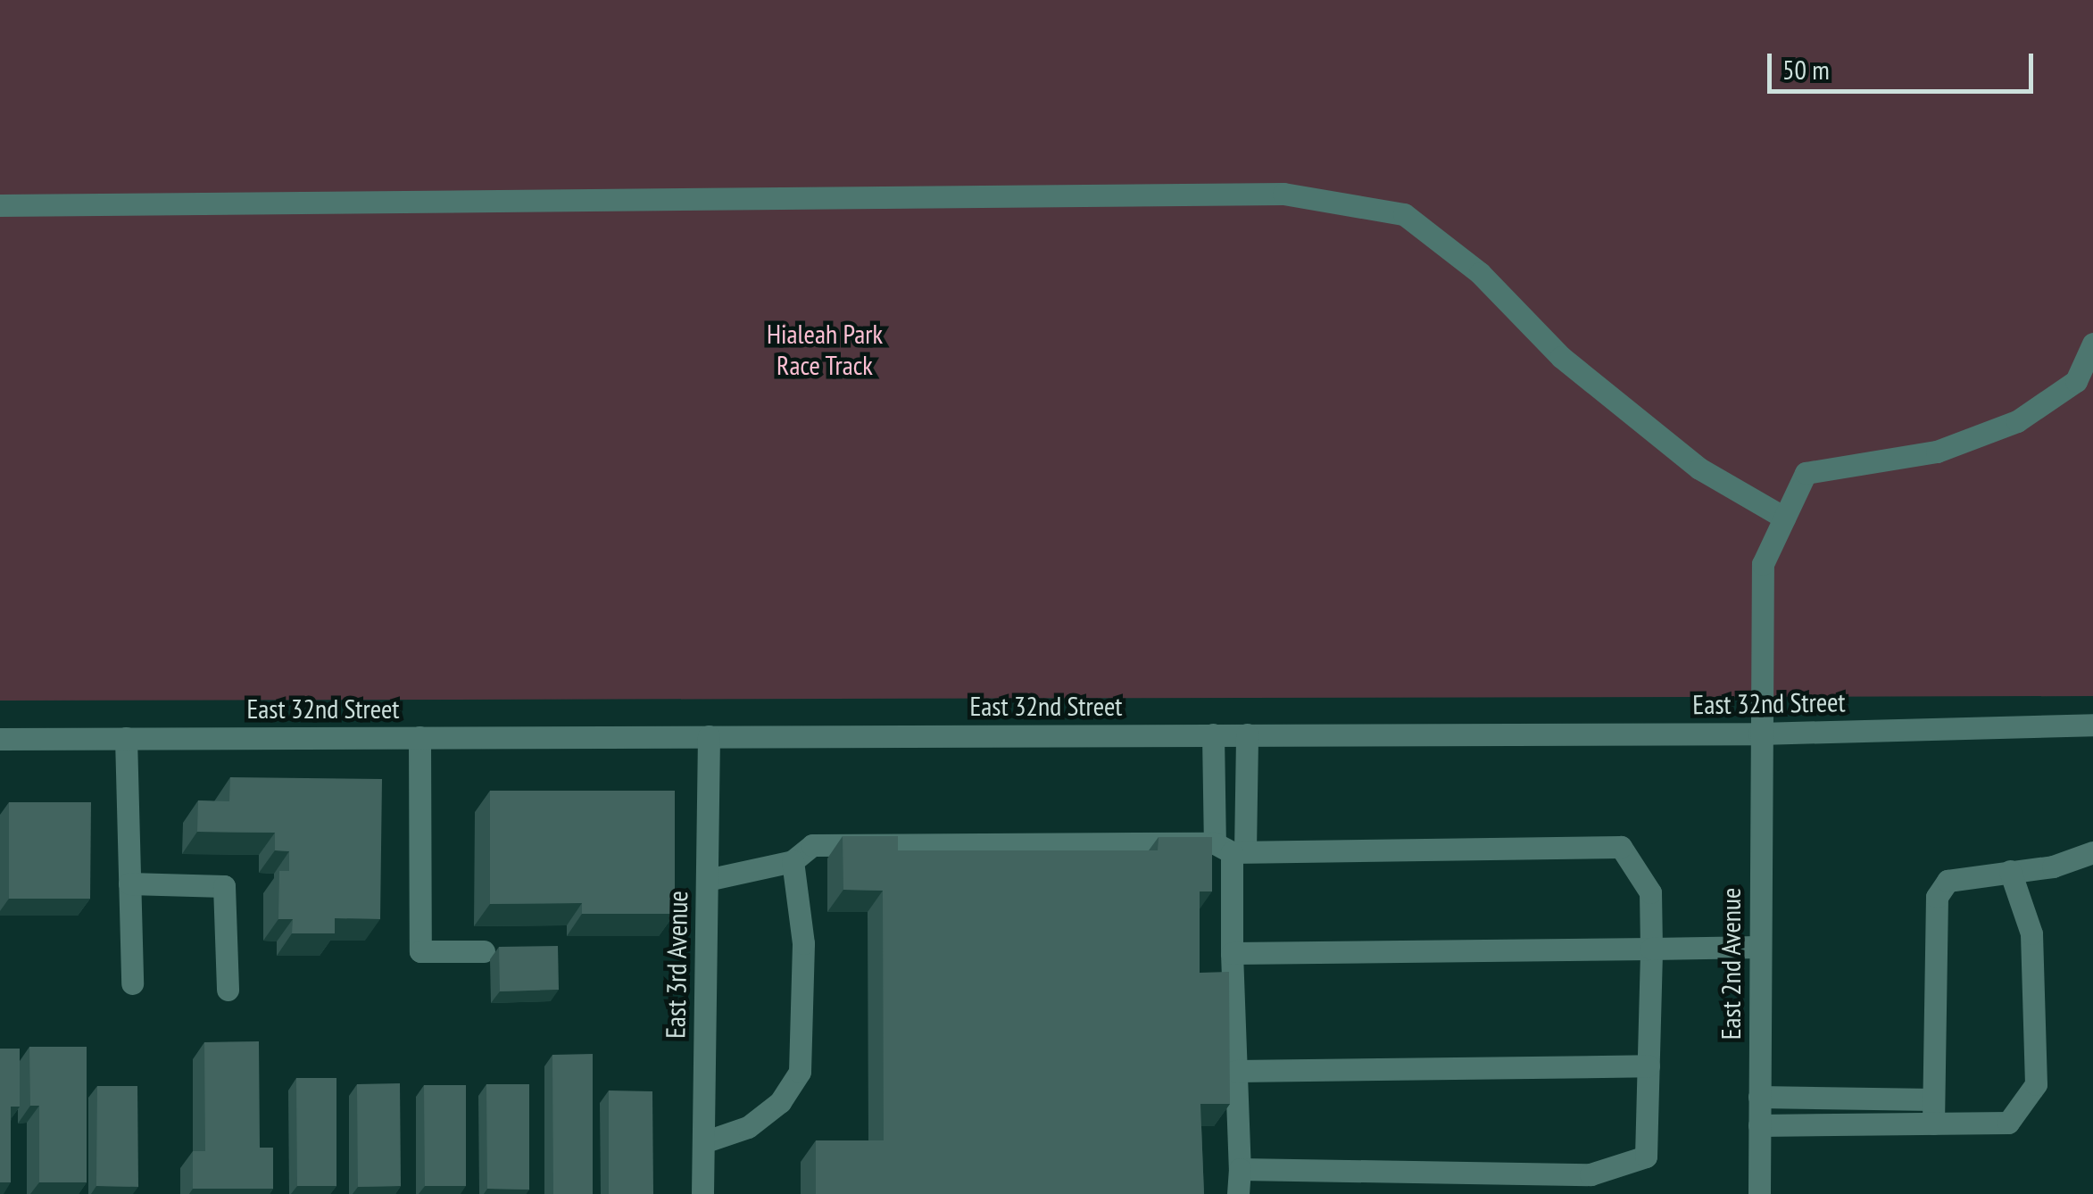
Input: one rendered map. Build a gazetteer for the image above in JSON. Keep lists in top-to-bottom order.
{
  "streets": {
    "street": ["East 32nd Street", "East 2nd Avenue", "East 3rd Avenue"]
  },
  "crossings": [
    ["East 32nd Street", "East 2nd Avenue"],
    ["East 32nd Street", "East 3rd Avenue"]
  ],
  "parks": ["Hialeah Park Race Track"],
  "scale_bar": "50 m"
}
